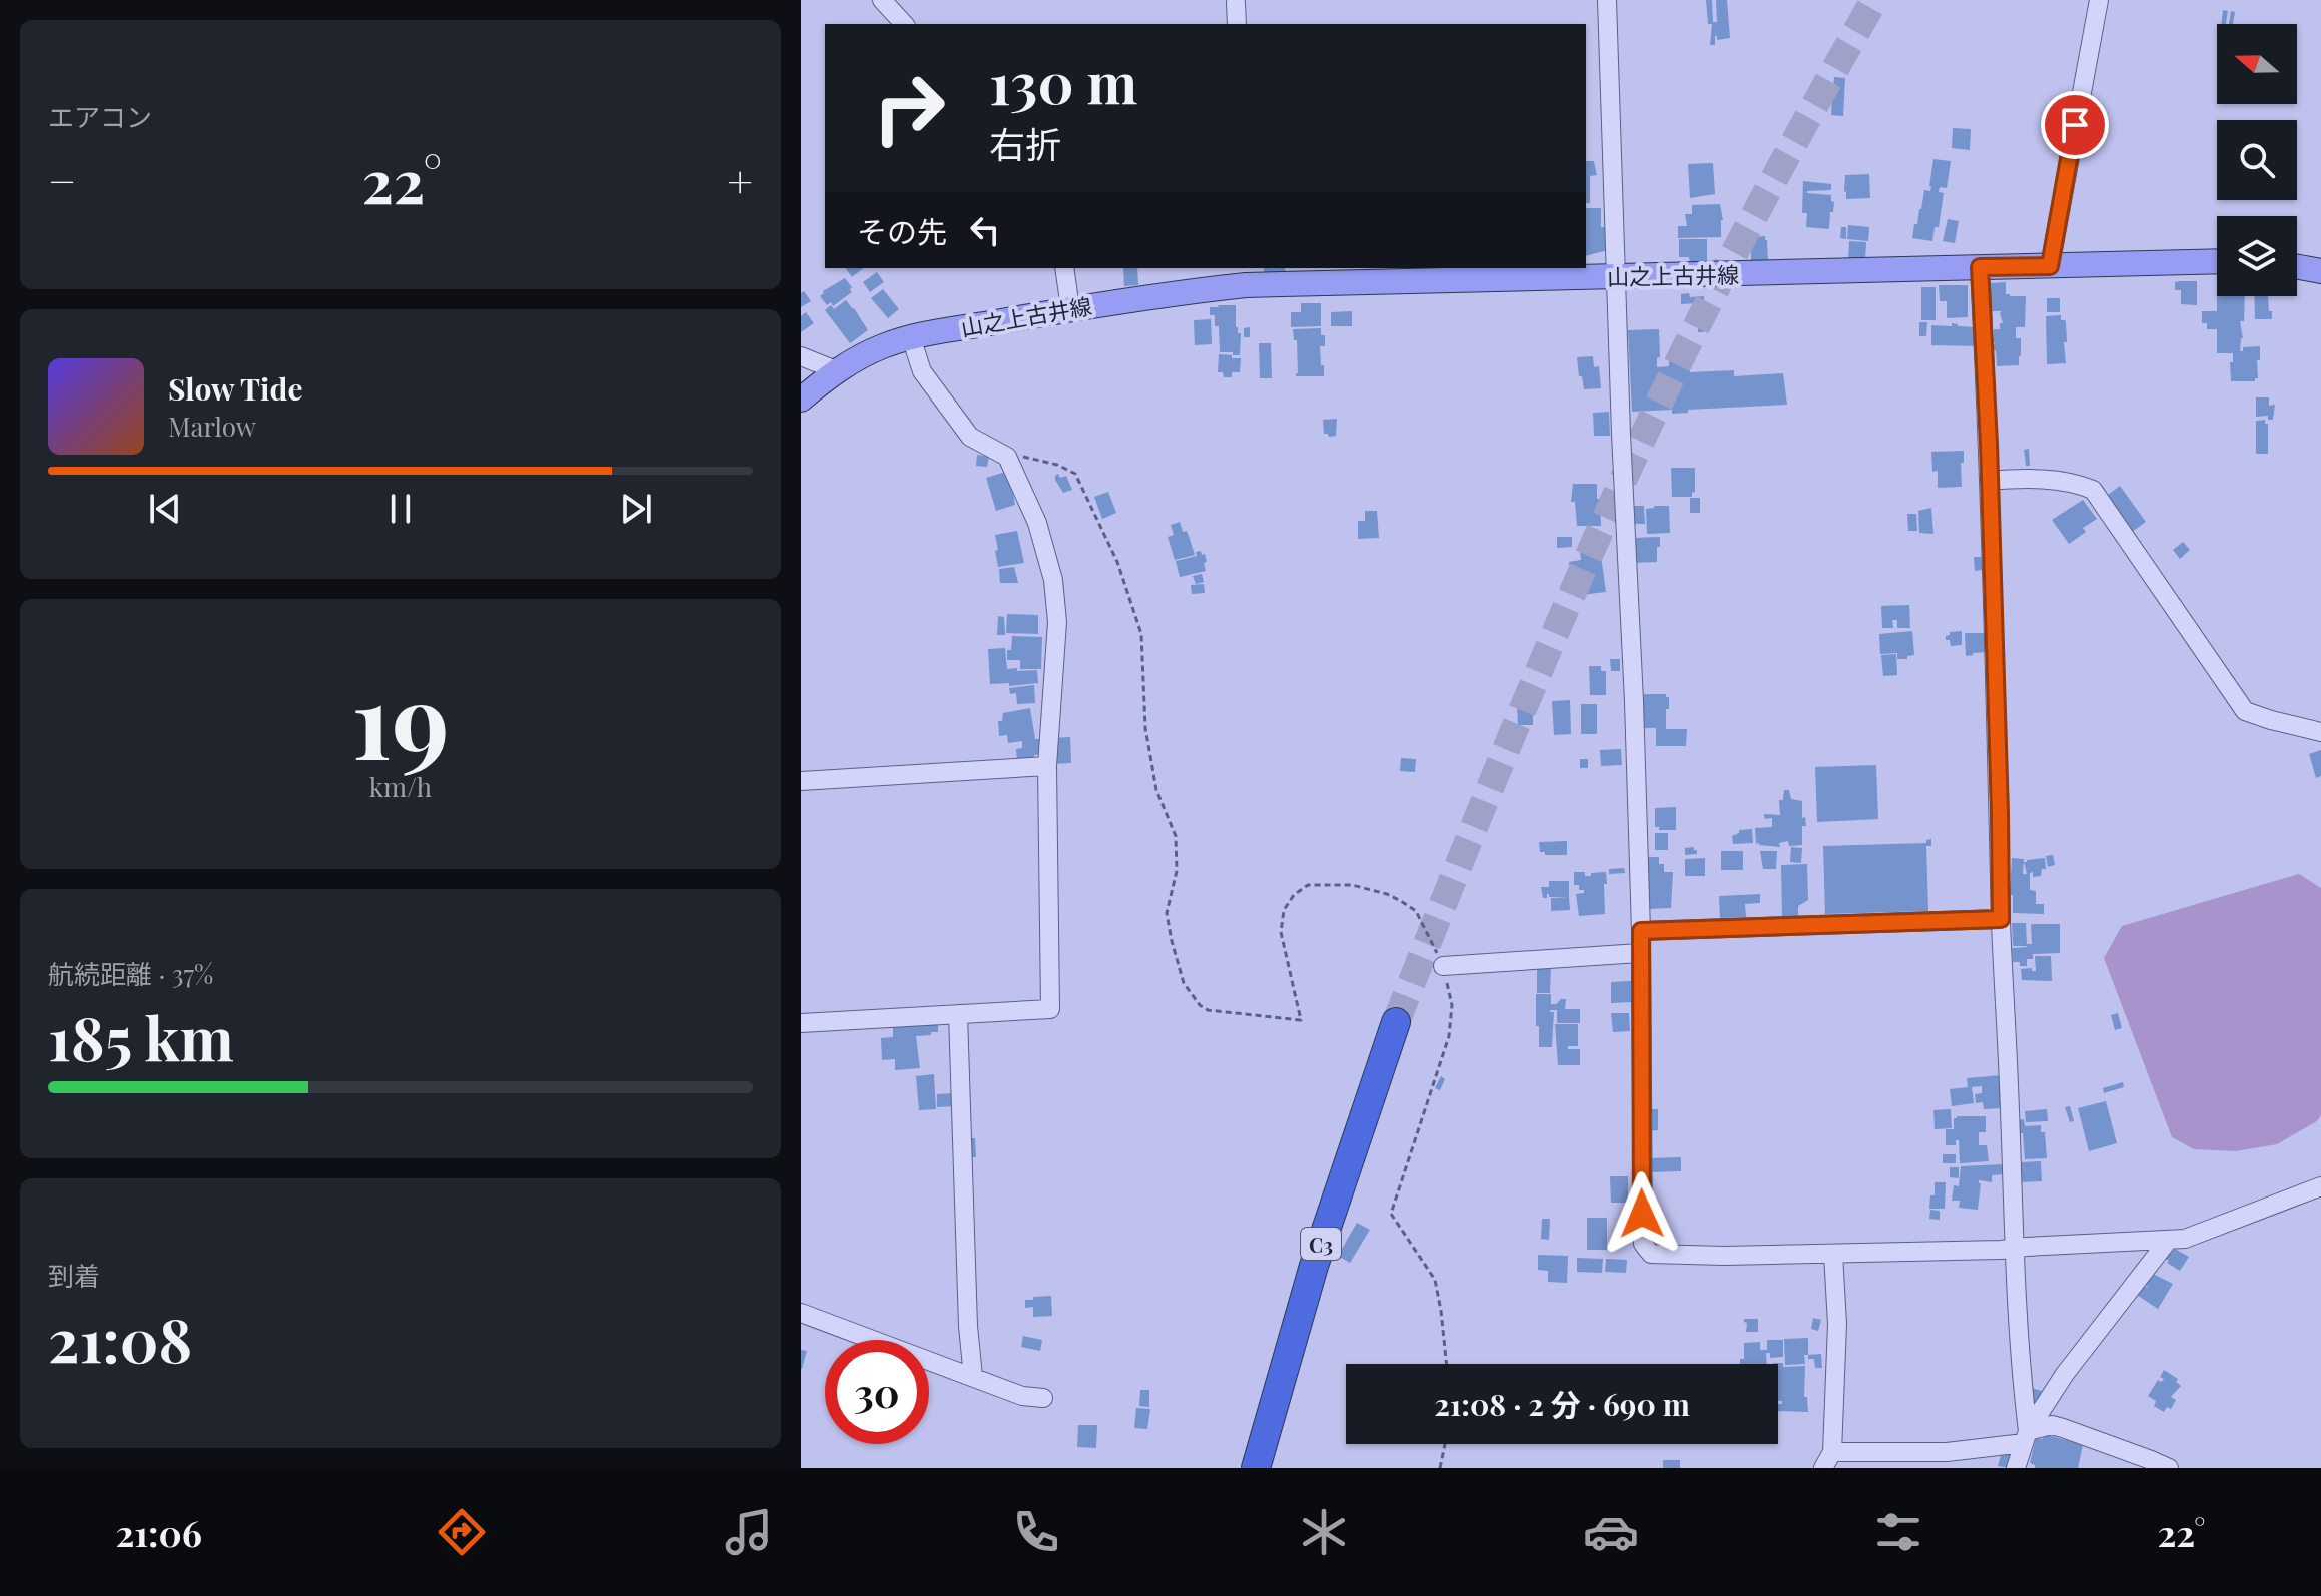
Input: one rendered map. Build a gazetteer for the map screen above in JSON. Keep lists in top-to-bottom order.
{
  "streets": {
    "highway": ["C3"],
    "main road": ["山之上古井線"]
  },
  "north": "left",
  "page": {
    "tile": [
      "エアコン",
      ["19", "km/h"],
      ["航続距離 · 37%", "185 km"],
      ["到着", "21:08"]
    ],
    "turn": ["130 m", "右折"],
    "heat": ["−", "22°", "+"],
    "then": "その先",
    "song": ["Slow Tide", "Marlow"],
    "limit": "30",
    "trip": "21:08 · 2 分 · 690 m",
    "tabs": ["21:06", "22°"]
  }
}
